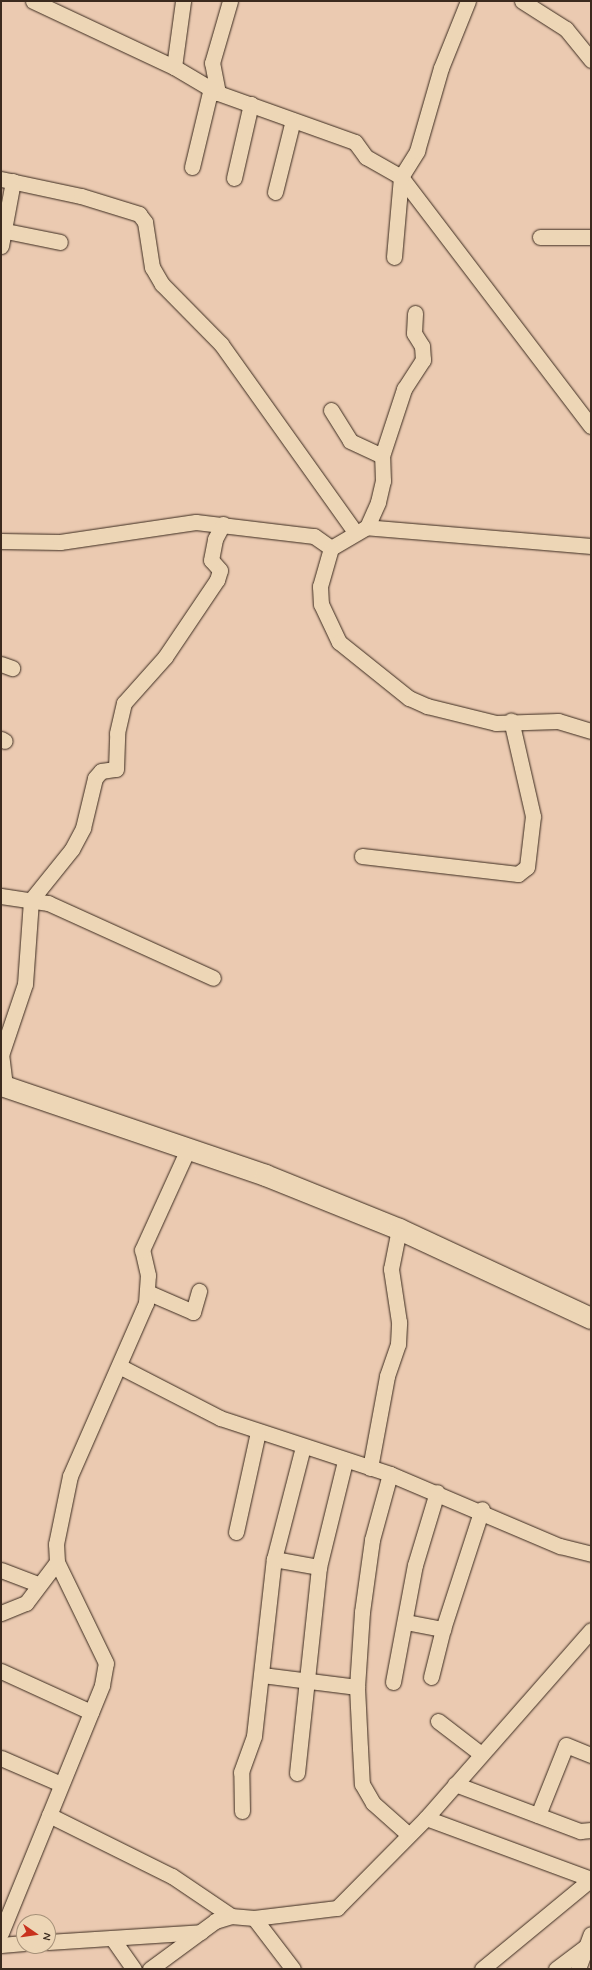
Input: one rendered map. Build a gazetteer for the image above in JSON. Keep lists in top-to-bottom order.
{
  "north": "right"
}
